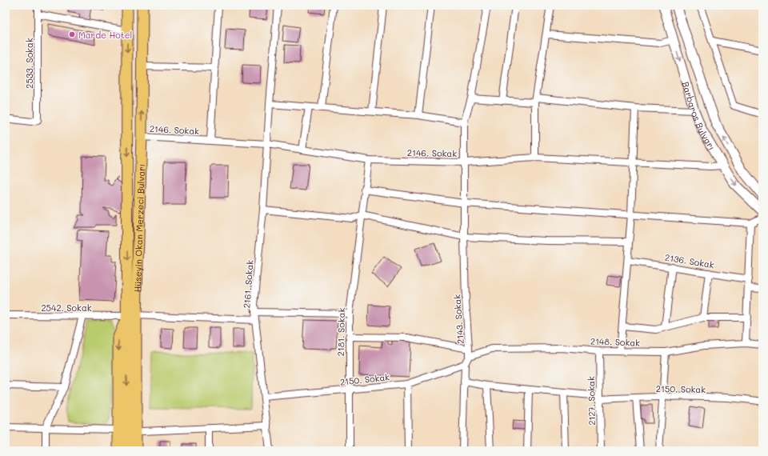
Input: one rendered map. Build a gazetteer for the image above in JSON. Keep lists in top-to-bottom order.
{
  "streets": {
    "main road": ["Hüseyin Okan Merzeci Bulvarı"],
    "street": [
      "2533. Sokak",
      "Barbaros Bulvarı",
      "2146. Sokak",
      "2136. Sokak",
      "2161. Sokak",
      "2542. Sokak",
      "2143. Sokak",
      "2181. Sokak",
      "2148. Sokak",
      "2150. Sokak",
      "2127. Sokak"
    ]
  },
  "crossings": [
    ["Barbaros Bulvarı", "2146. Sokak"],
    ["2146. Sokak", "Hüseyin Okan Merzeci Bulvarı"],
    ["2146. Sokak", "2161. Sokak"],
    ["2146. Sokak", "2143. Sokak"],
    ["2146. Sokak", "2181. Sokak"],
    ["Hüseyin Okan Merzeci Bulvarı", "2542. Sokak"],
    ["2161. Sokak", "2542. Sokak"],
    ["2161. Sokak", "2150. Sokak"],
    ["2143. Sokak", "2148. Sokak"],
    ["2143. Sokak", "2150. Sokak"],
    ["2181. Sokak", "2150. Sokak"],
    ["2148. Sokak", "2127. Sokak"],
    ["2150. Sokak", "2127. Sokak"]
  ],
  "places": ["Marde Hotel"]
}
